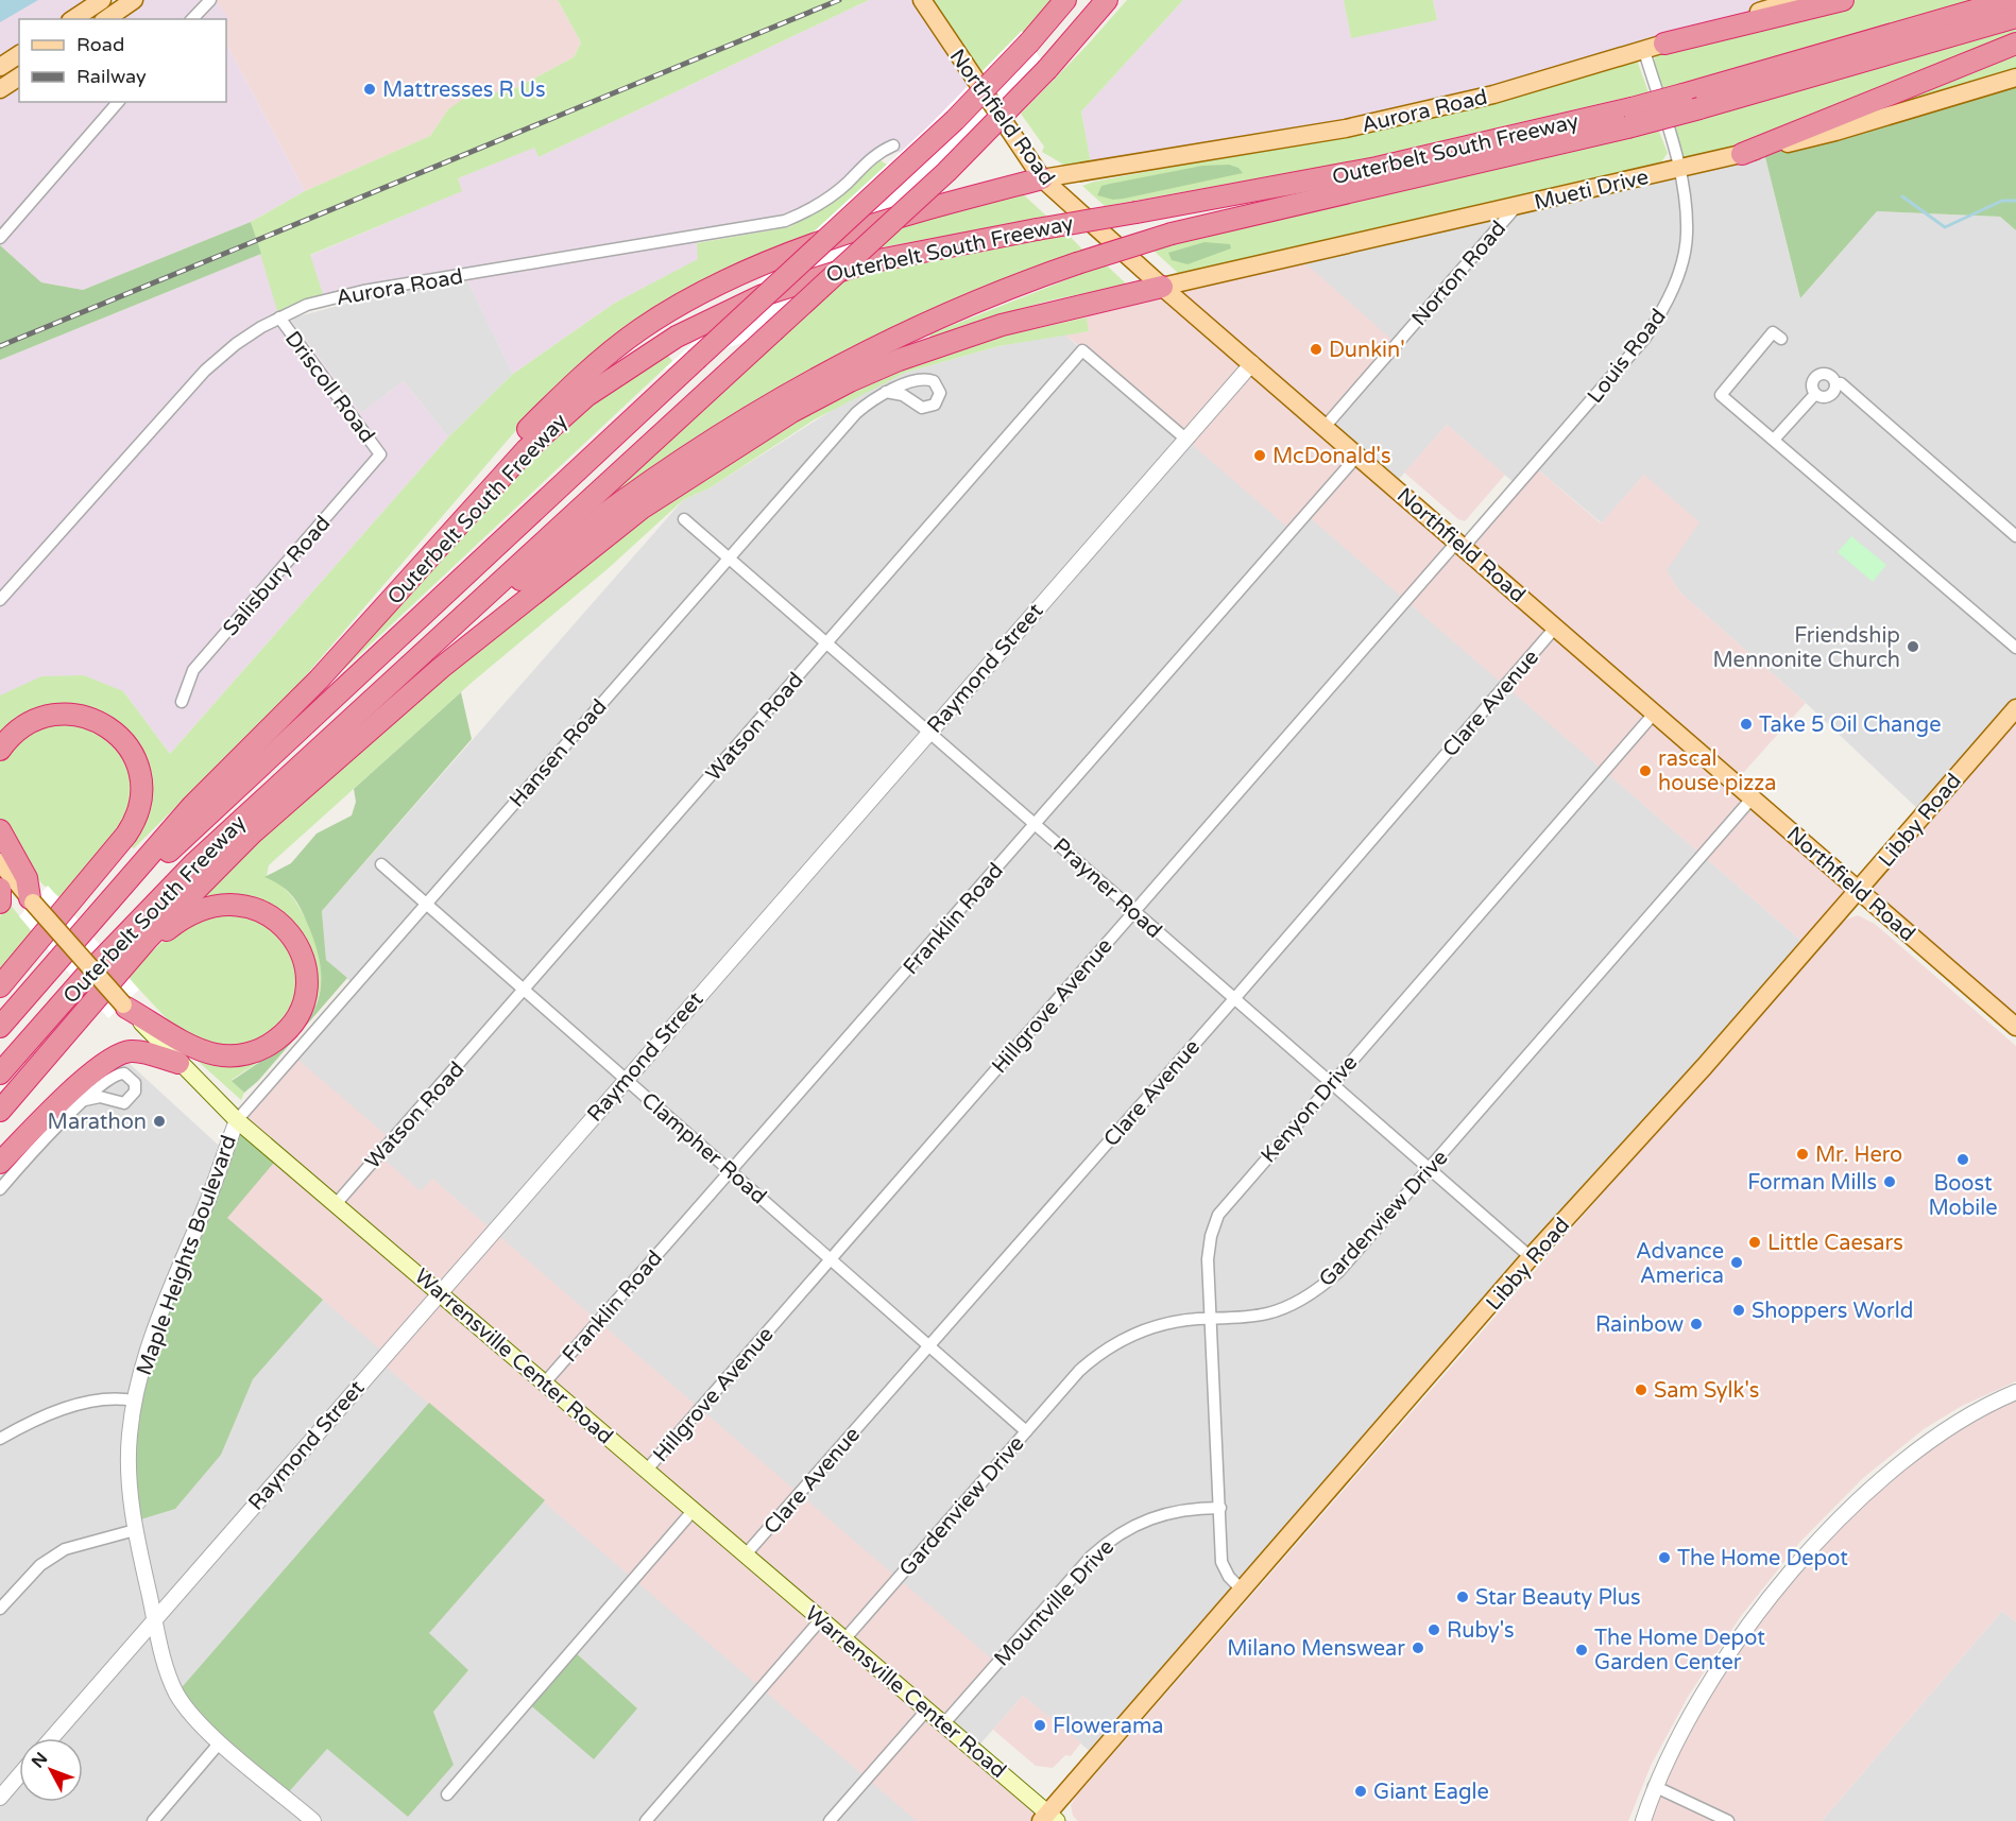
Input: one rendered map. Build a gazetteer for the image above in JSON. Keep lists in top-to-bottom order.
{
  "streets": {
    "highway": ["Outerbelt South Freeway"],
    "main road": [
      "Aurora Road",
      "Northfield Road",
      "Mueti Drive",
      "Libby Road",
      "Warrensville Center Road"
    ],
    "street": [
      "Norton Road",
      "Louis Road",
      "Driscoll Road",
      "Salisbury Road",
      "Raymond Street",
      "Clare Avenue",
      "Watson Road",
      "Hansen Road",
      "Prayner Road",
      "Franklin Road",
      "Hillgrove Avenue",
      "Kenyon Drive",
      "Clampher Road",
      "Gardenview Drive",
      "Maple Heights Boulevard",
      "Mountville Drive"
    ]
  },
  "crossings": [
    ["Aurora Road", "Northfield Road"],
    ["Aurora Road", "Louis Road"],
    ["Aurora Road", "Driscoll Road"],
    ["Northfield Road", "Mueti Drive"],
    ["Northfield Road", "Norton Road"],
    ["Northfield Road", "Louis Road"],
    ["Northfield Road", "Raymond Street"],
    ["Northfield Road", "Clare Avenue"],
    ["Northfield Road", "Libby Road"],
    ["Northfield Road", "Franklin Road"],
    ["Northfield Road", "Hillgrove Avenue"],
    ["Northfield Road", "Kenyon Drive"],
    ["Northfield Road", "Gardenview Drive"],
    ["Mueti Drive", "Norton Road"],
    ["Mueti Drive", "Louis Road"],
    ["Louis Road", "Hillgrove Avenue"],
    ["Driscoll Road", "Salisbury Road"],
    ["Raymond Street", "Watson Road"],
    ["Raymond Street", "Prayner Road"],
    ["Raymond Street", "Clampher Road"],
    ["Raymond Street", "Maple Heights Boulevard"],
    ["Raymond Street", "Warrensville Center Road"],
    ["Clare Avenue", "Prayner Road"],
    ["Clare Avenue", "Clampher Road"],
    ["Clare Avenue", "Warrensville Center Road"],
    ["Watson Road", "Prayner Road"],
    ["Watson Road", "Clampher Road"],
    ["Watson Road", "Warrensville Center Road"],
    ["Hansen Road", "Prayner Road"],
    ["Hansen Road", "Clampher Road"],
    ["Hansen Road", "Maple Heights Boulevard"],
    ["Hansen Road", "Warrensville Center Road"],
    ["Libby Road", "Prayner Road"],
    ["Libby Road", "Kenyon Drive"],
    ["Libby Road", "Warrensville Center Road"],
    ["Prayner Road", "Franklin Road"],
    ["Prayner Road", "Hillgrove Avenue"],
    ["Prayner Road", "Kenyon Drive"],
    ["Prayner Road", "Gardenview Drive"],
    ["Franklin Road", "Clampher Road"],
    ["Franklin Road", "Warrensville Center Road"],
    ["Hillgrove Avenue", "Clampher Road"],
    ["Hillgrove Avenue", "Warrensville Center Road"],
    ["Kenyon Drive", "Gardenview Drive"],
    ["Kenyon Drive", "Mountville Drive"],
    ["Clampher Road", "Gardenview Drive"],
    ["Gardenview Drive", "Warrensville Center Road"],
    ["Maple Heights Boulevard", "Warrensville Center Road"],
    ["Warrensville Center Road", "Mountville Drive"]
  ],
  "places": [
    "Mattresses R Us",
    "Dunkin'",
    "McDonald's",
    "Friendship Mennonite Church",
    "Take 5 Oil Change",
    "rascal house pizza",
    "Marathon",
    "Mr. Hero",
    "Boost Mobile",
    "Forman Mills",
    "Little Caesars",
    "Advance America",
    "Shoppers World",
    "Rainbow",
    "Sam Sylk's",
    "The Home Depot",
    "Star Beauty Plus",
    "Ruby's",
    "Milano Menswear",
    "The Home Depot Garden Center",
    "Flowerama",
    "Giant Eagle"
  ],
  "legend": ["Road", "Railway"],
  "north": "top left"
}
